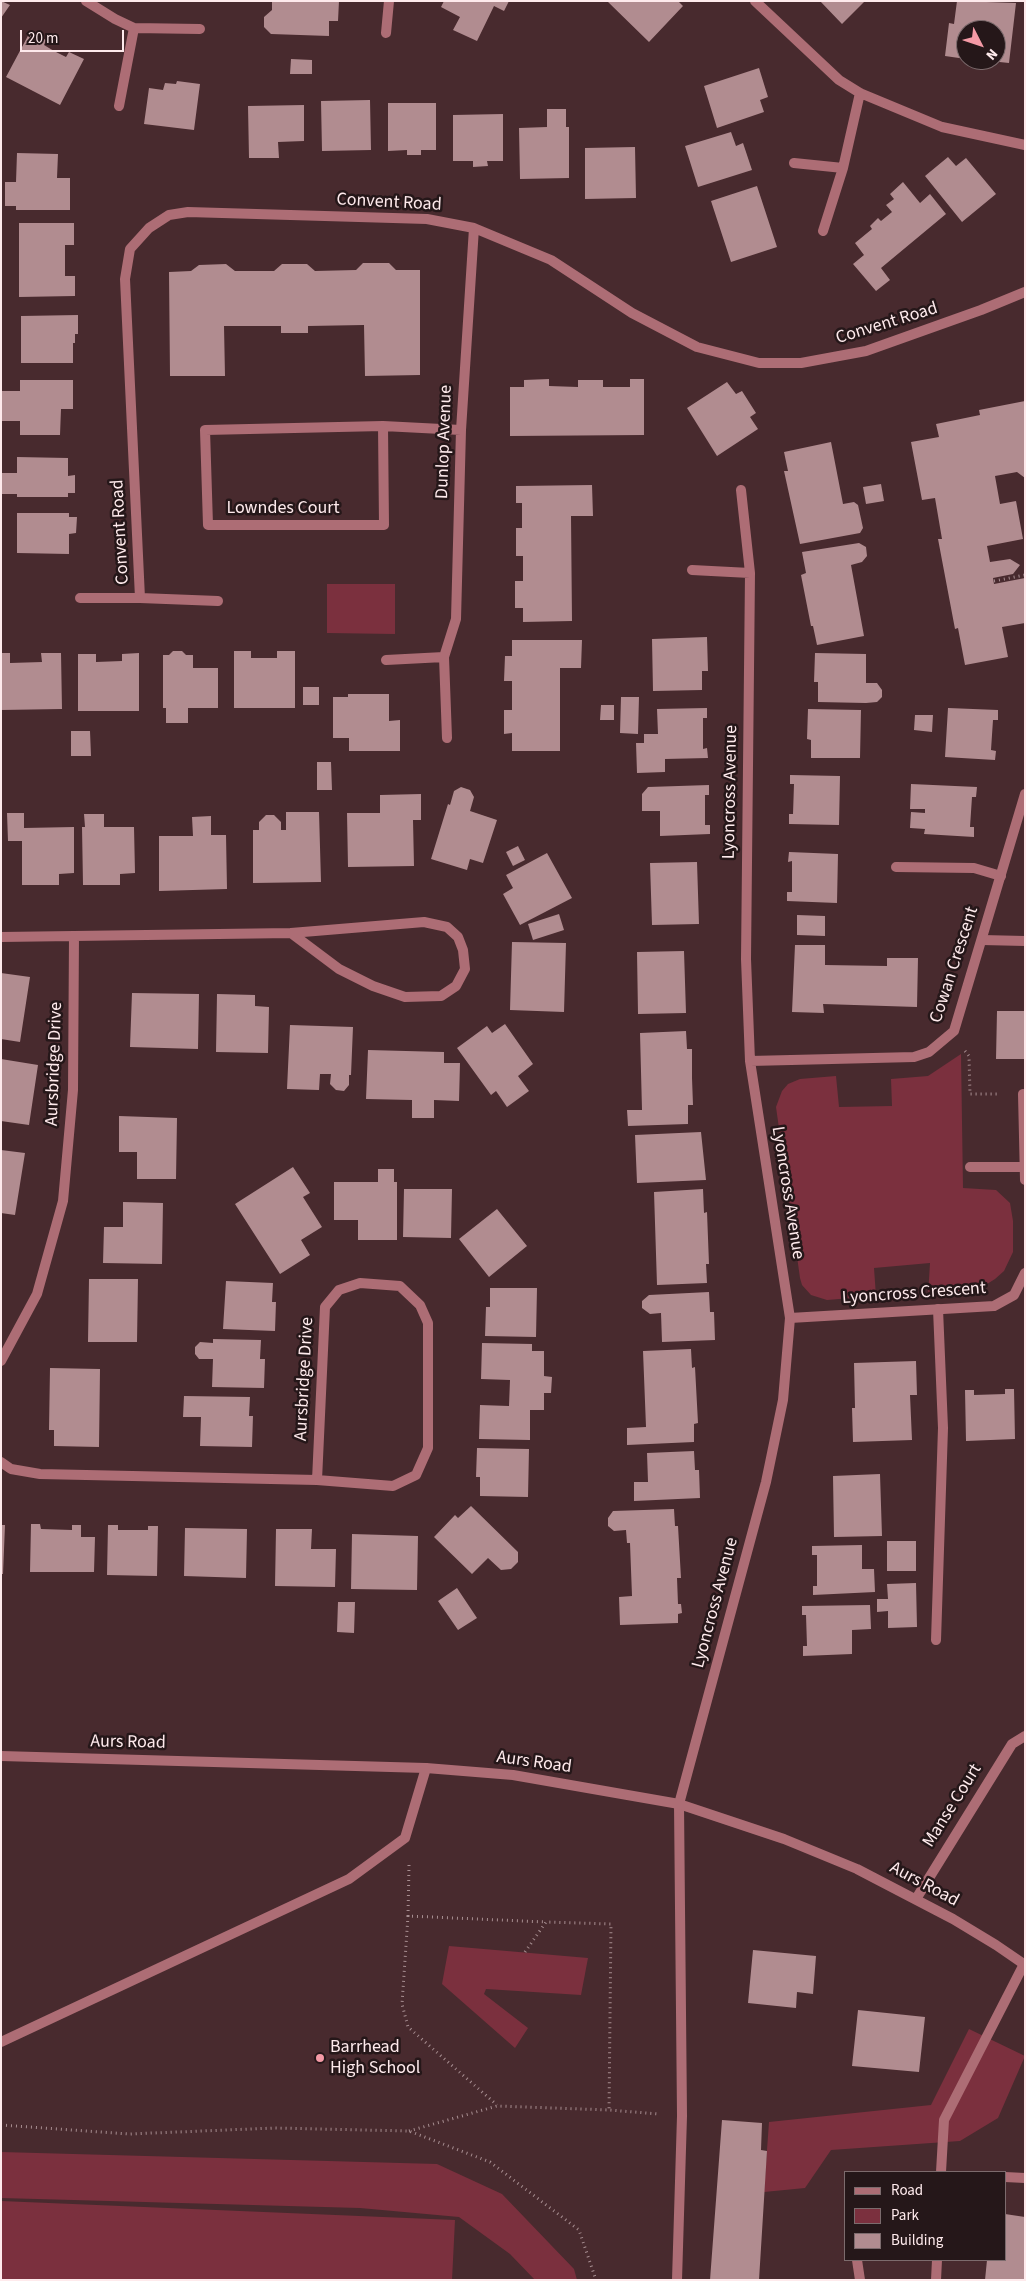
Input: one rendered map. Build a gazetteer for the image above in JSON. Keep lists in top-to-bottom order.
{
  "streets": {
    "street": [
      "Convent Road",
      "Dunlop Avenue",
      "Lowndes Court",
      "Lyoncross Avenue",
      "Cowan Crescent",
      "Aursbridge Drive",
      "Lyoncross Crescent",
      "Aurs Road",
      "Manse Court"
    ]
  },
  "crossings": [
    ["Convent Road", "Dunlop Avenue"],
    ["Dunlop Avenue", "Lowndes Court"],
    ["Lyoncross Avenue", "Cowan Crescent"],
    ["Lyoncross Avenue", "Lyoncross Crescent"],
    ["Lyoncross Avenue", "Aurs Road"],
    ["Aurs Road", "Manse Court"]
  ],
  "places": ["Barrhead High School"],
  "legend": ["Road", "Park", "Building"],
  "scale_bar": "20 m",
  "north": "bottom right"
}
